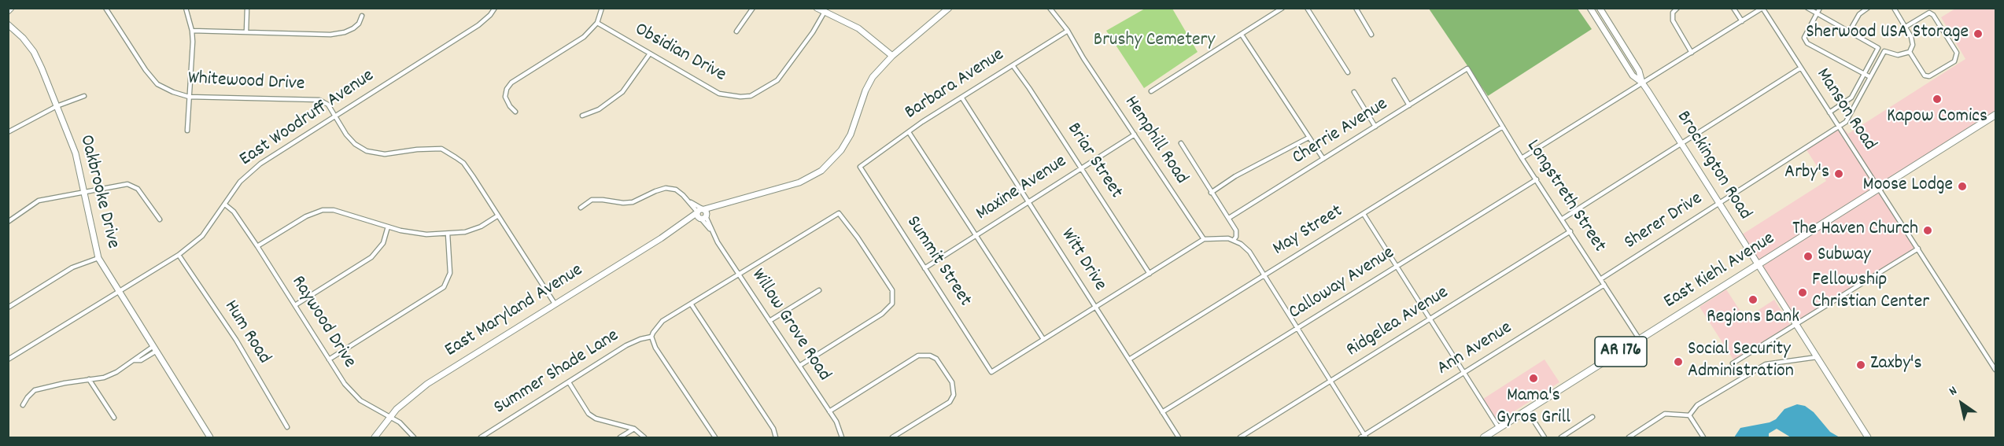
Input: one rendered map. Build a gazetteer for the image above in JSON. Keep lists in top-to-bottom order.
{
  "streets": {
    "main road": ["East Kiehl Avenue", "AR 176"],
    "street": [
      "Obsidian Drive",
      "Whitewood Drive",
      "Barbara Avenue",
      "Manson Road",
      "East Woodruff Avenue",
      "Cherrie Avenue",
      "Hemphill Road",
      "Briar Street",
      "Brockington Road",
      "Maxine Avenue",
      "Oakbrooke Drive",
      "Longstreth Street",
      "Sherer Drive",
      "May Street",
      "Witt Drive",
      "Summit Street",
      "Calloway Avenue",
      "East Maryland Avenue",
      "Raywood Drive",
      "Ridgelea Avenue",
      "Willow Grove Road",
      "Hum Road",
      "Ann Avenue",
      "Summer Shade Lane"
    ]
  },
  "crossings": [
    ["Whitewood Drive", "East Woodruff Avenue"],
    ["Barbara Avenue", "Hemphill Road"],
    ["Barbara Avenue", "Briar Street"],
    ["Barbara Avenue", "Witt Drive"],
    ["Barbara Avenue", "Summit Street"],
    ["Manson Road", "Sherer Drive"],
    ["Manson Road", "East Kiehl Avenue"],
    ["East Woodruff Avenue", "Oakbrooke Drive"],
    ["East Woodruff Avenue", "Raywood Drive"],
    ["East Woodruff Avenue", "Hum Road"],
    ["Cherrie Avenue", "Longstreth Street"],
    ["Hemphill Road", "Maxine Avenue"],
    ["Briar Street", "Maxine Avenue"],
    ["Brockington Road", "Sherer Drive"],
    ["Brockington Road", "East Kiehl Avenue"],
    ["Maxine Avenue", "Witt Drive"],
    ["Maxine Avenue", "Summit Street"],
    ["Longstreth Street", "Sherer Drive"],
    ["Longstreth Street", "May Street"],
    ["Longstreth Street", "East Kiehl Avenue"],
    ["Longstreth Street", "Calloway Avenue"],
    ["Longstreth Street", "Ridgelea Avenue"],
    ["Longstreth Street", "Ann Avenue"],
    ["May Street", "Witt Drive"],
    ["Witt Drive", "Calloway Avenue"],
    ["East Maryland Avenue", "Raywood Drive"],
    ["East Maryland Avenue", "Willow Grove Road"]
  ],
  "parks": ["Brushy Cemetery"],
  "places": [
    "Sherwood USA Storage",
    "Kapow Comics",
    "Arby's",
    "Moose Lodge",
    "The Haven Church",
    "Subway",
    "Fellowship Christian Center",
    "Regions Bank",
    "Social Security Administration",
    "Zaxby's",
    "Mama's Gyros Grill"
  ],
  "north": "top left"
}
